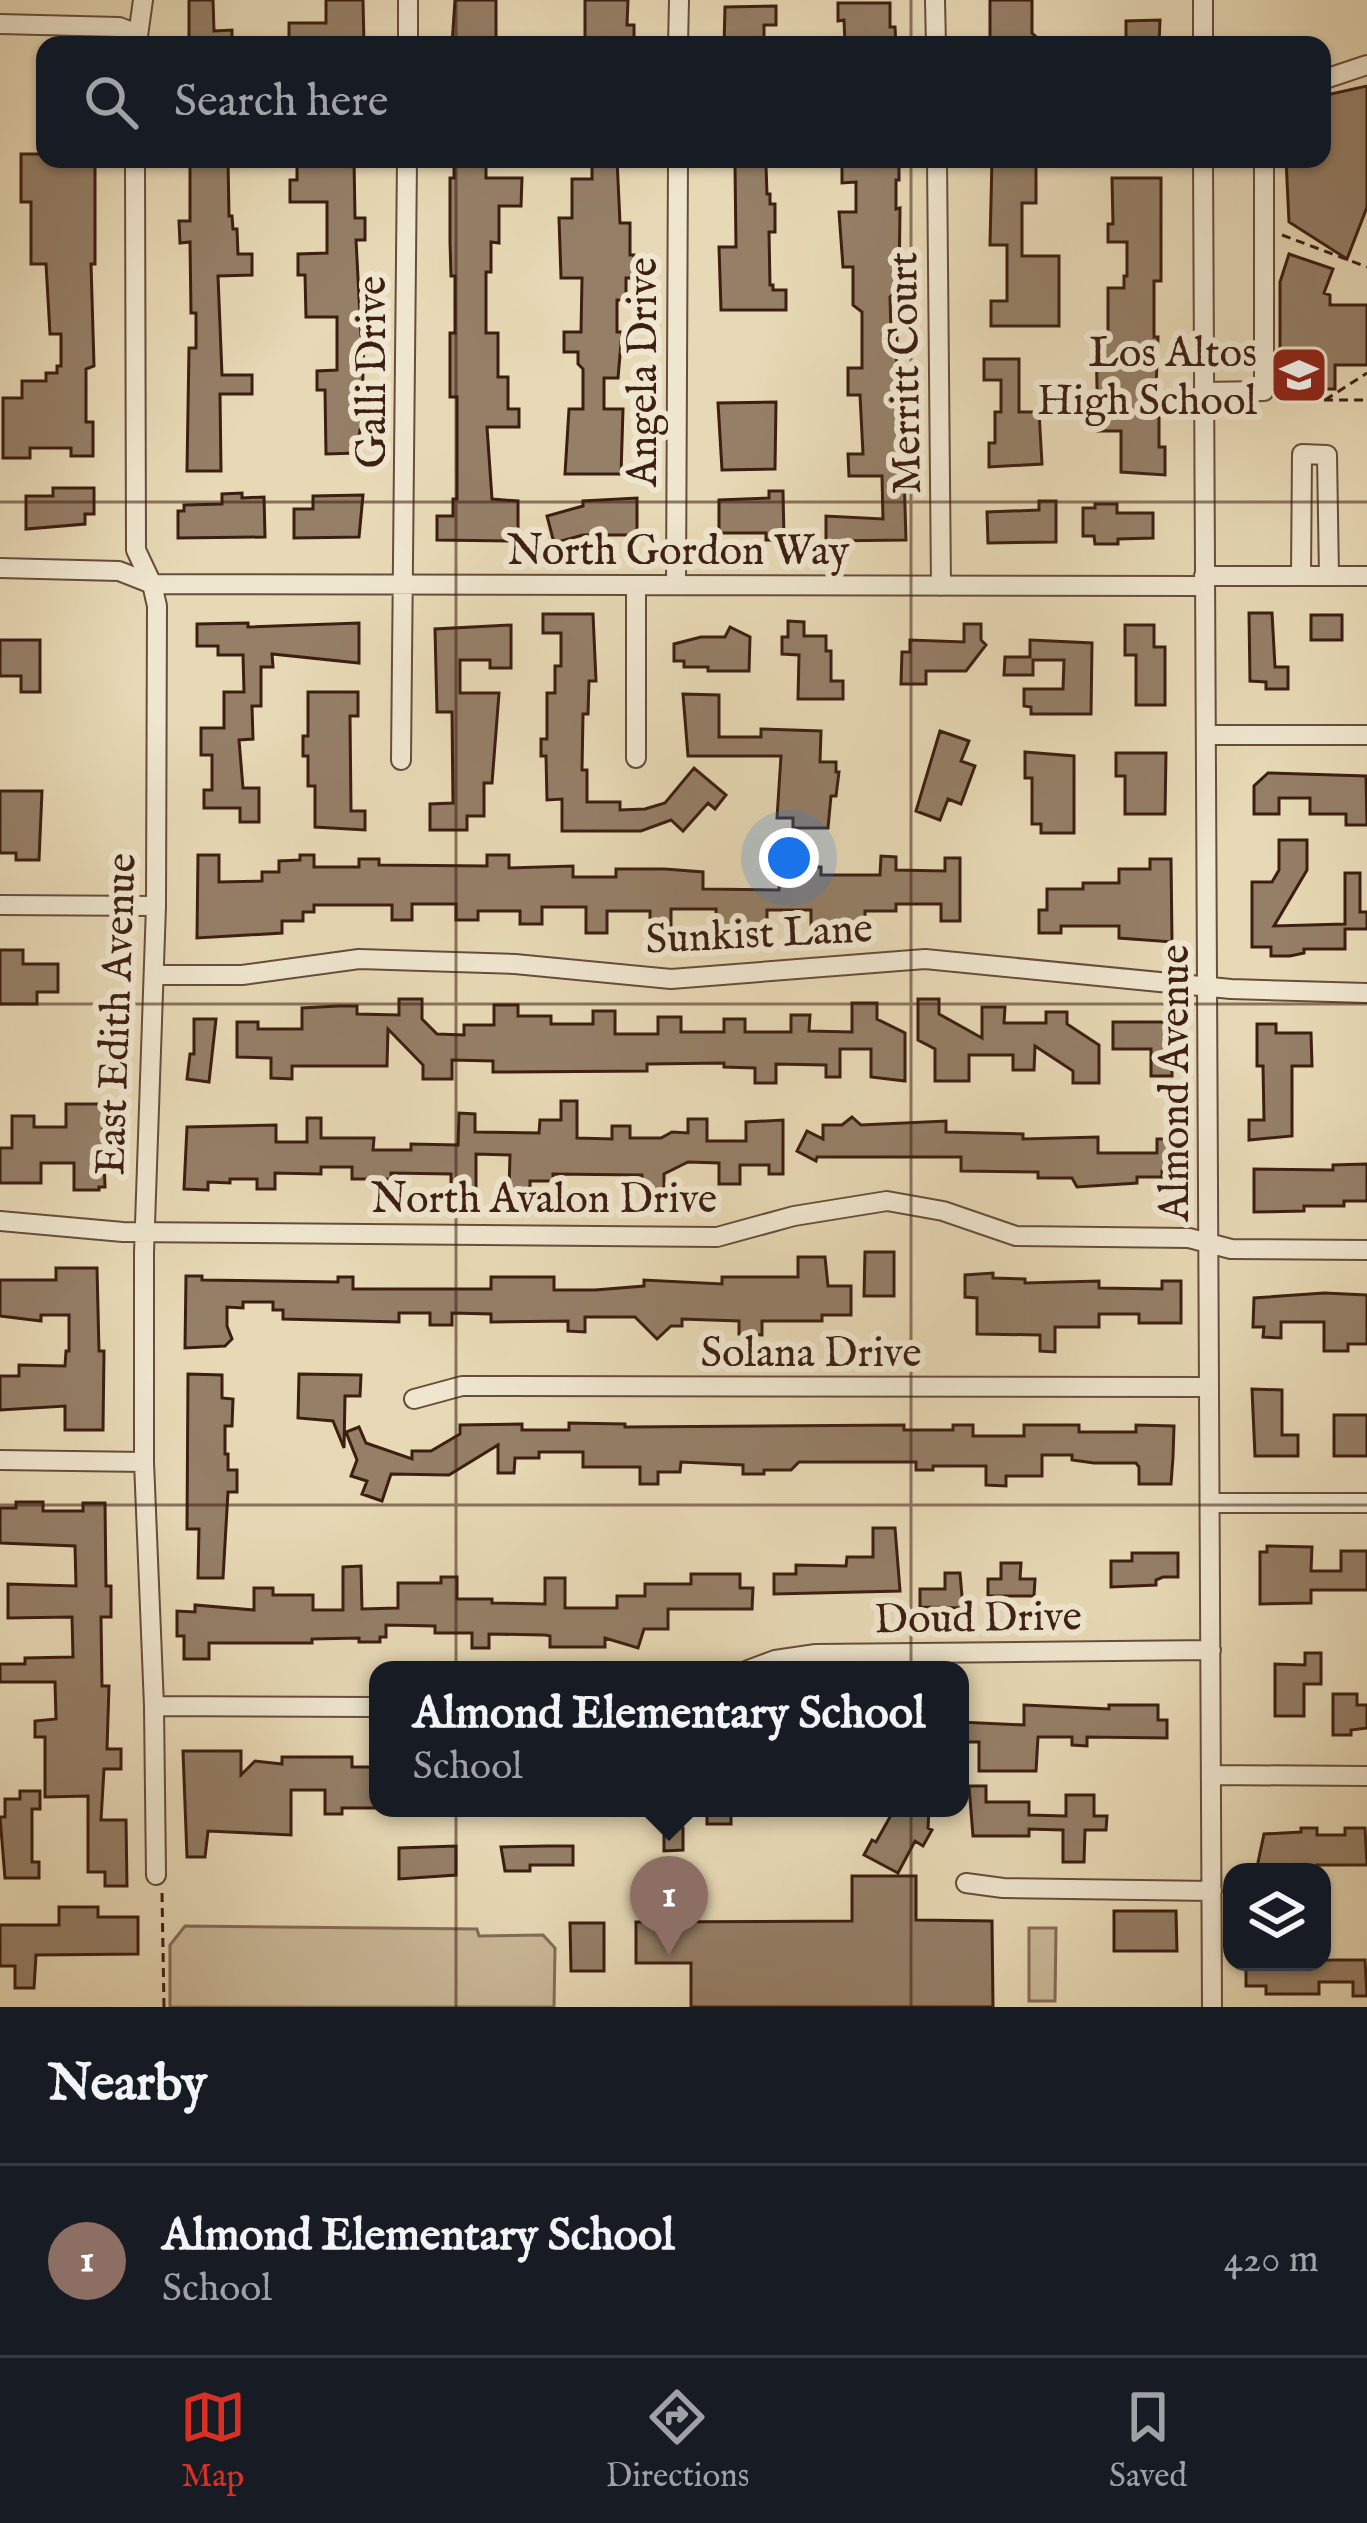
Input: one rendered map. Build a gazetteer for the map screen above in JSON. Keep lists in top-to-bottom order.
{
  "streets": {
    "street": [
      "Galli Drive",
      "Angela Drive",
      "Merritt Court",
      "North Gordon Way",
      "Sunkist Lane",
      "East Edith Avenue",
      "Almond Avenue",
      "North Avalon Drive",
      "Solana Drive",
      "Doud Drive"
    ]
  },
  "crossings": [
    ["Galli Drive", "North Gordon Way"],
    ["Angela Drive", "North Gordon Way"],
    ["Merritt Court", "North Gordon Way"],
    ["North Gordon Way", "East Edith Avenue"],
    ["North Gordon Way", "Almond Avenue"],
    ["Sunkist Lane", "East Edith Avenue"],
    ["Sunkist Lane", "Almond Avenue"],
    ["East Edith Avenue", "North Avalon Drive"],
    ["Almond Avenue", "North Avalon Drive"],
    ["Almond Avenue", "Solana Drive"],
    ["Almond Avenue", "Doud Drive"]
  ],
  "places": {
    "school or university": ["Los Altos High School"]
  },
  "page": {
    "search": "Search here",
    "popup": ["Almond Elementary School", "School"],
    "pins": "1",
    "heading": "Nearby",
    "list": [
      {
        "mark": "1",
        "name": "Almond Elementary School",
        "note": "School",
        "value": "420 m"
      }
    ],
    "nav": ["Map", "Directions", "Saved"]
  }
}
